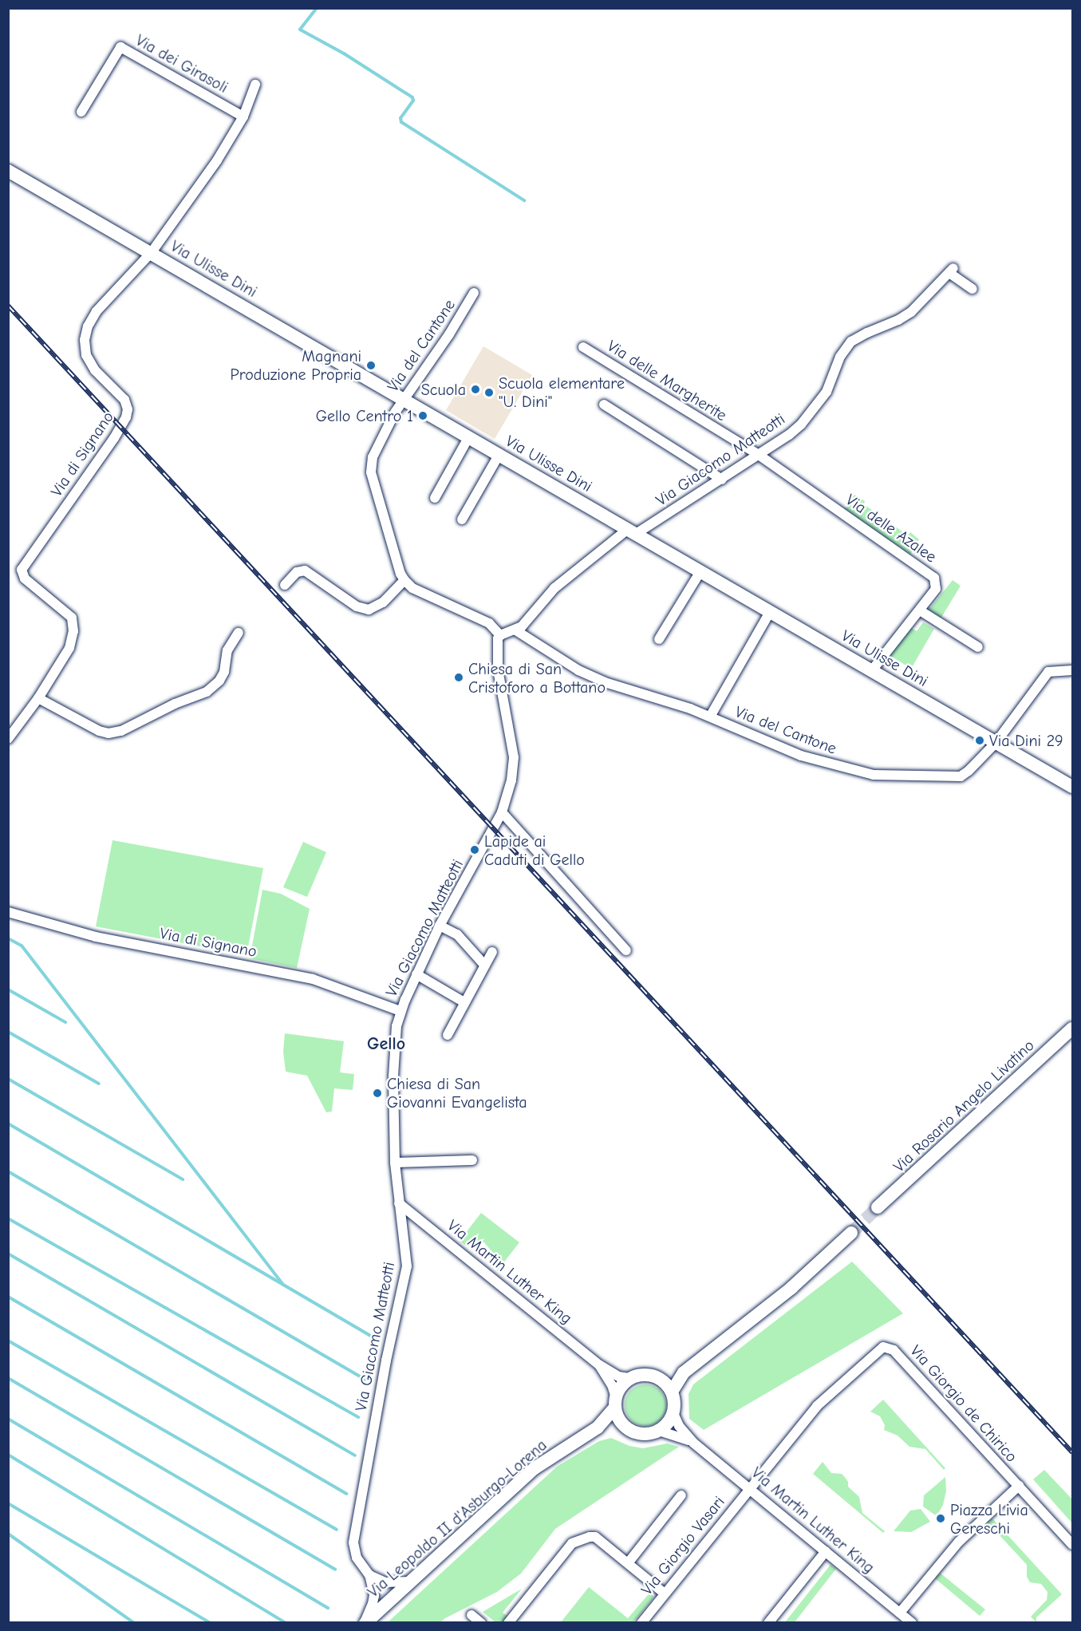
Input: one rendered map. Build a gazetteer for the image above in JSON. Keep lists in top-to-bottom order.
{
  "streets": {
    "street": [
      "Via dei Girasoli",
      "Via Ulisse Dini",
      "Via del Cantone",
      "Via delle Margherite",
      "Via di Signano",
      "Via Giacomo Matteotti",
      "Via delle Azalee",
      "Via Rosario Angelo Livatino",
      "Via Martin Luther King",
      "Via Giorgio de Chirico",
      "Via Leopoldo II d'Asburgo-Lorena",
      "Via Giorgio Vasari"
    ]
  },
  "crossings": [
    ["Via dei Girasoli", "Via di Signano"],
    ["Via Ulisse Dini", "Via del Cantone"],
    ["Via Ulisse Dini", "Via di Signano"],
    ["Via Ulisse Dini", "Via Giacomo Matteotti"],
    ["Via Ulisse Dini", "Via delle Azalee"],
    ["Via del Cantone", "Via Giacomo Matteotti"],
    ["Via delle Margherite", "Via Giacomo Matteotti"],
    ["Via delle Margherite", "Via delle Azalee"],
    ["Via di Signano", "Via Giacomo Matteotti"],
    ["Via Giacomo Matteotti", "Via delle Azalee"],
    ["Via Giacomo Matteotti", "Via Martin Luther King"],
    ["Via Giacomo Matteotti", "Via Leopoldo II d'Asburgo-Lorena"],
    ["Via Martin Luther King", "Via Giorgio de Chirico"],
    ["Via Martin Luther King", "Via Giorgio Vasari"],
    ["Via Giorgio de Chirico", "Via Giorgio Vasari"]
  ],
  "districts": ["Gello"],
  "places": [
    "Magnani Produzione Propria",
    "Scuola",
    "Scuola elementare \"U. Dini\"",
    "Gello Centro 1",
    "Chiesa di San Cristoforo a Bottano",
    "Via Dini 29",
    "Lapide ai Caduti di Gello",
    "Chiesa di San Giovanni Evangelista",
    "Piazza Livia Gereschi"
  ]
}
